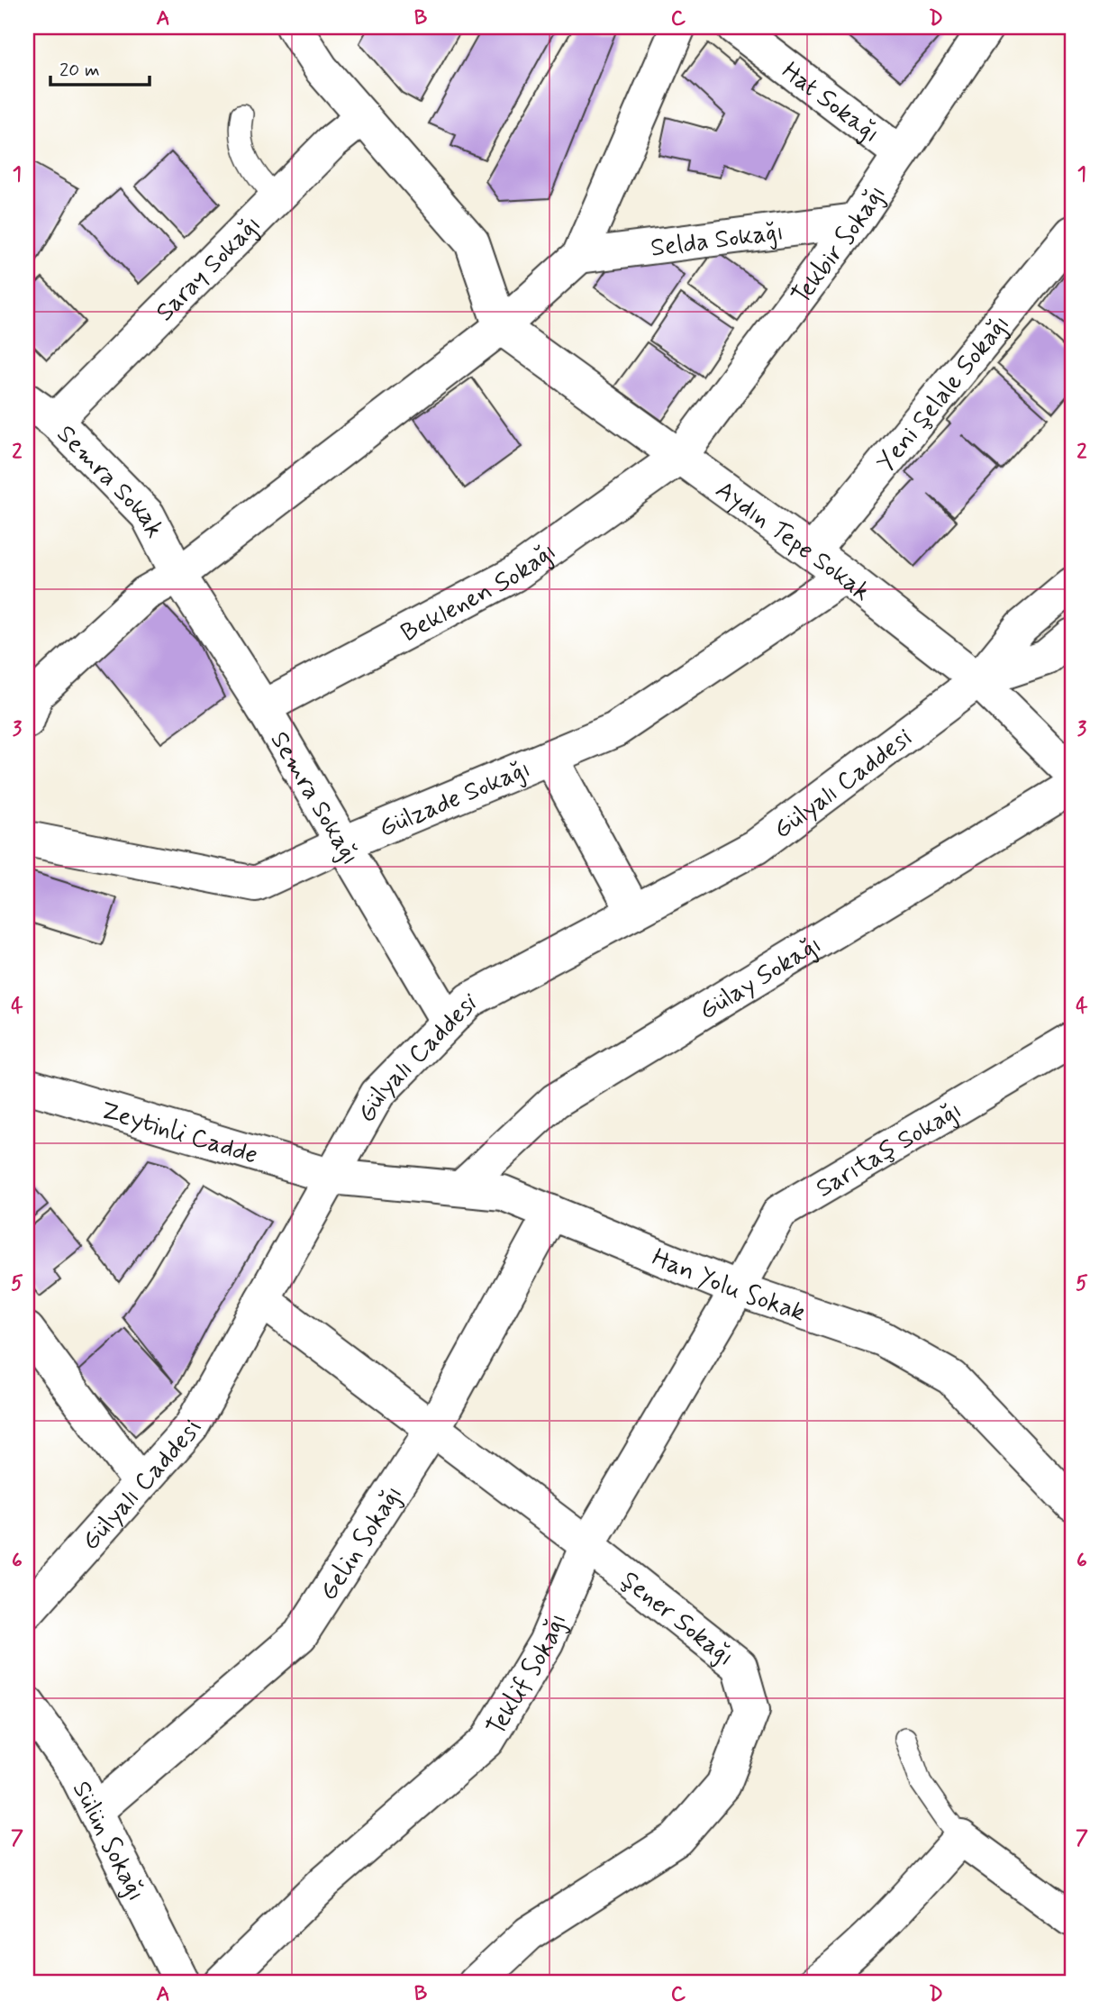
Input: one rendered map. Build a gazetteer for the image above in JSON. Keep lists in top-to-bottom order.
{
  "streets": {
    "street": [
      "Hat Sokağı",
      "Selda Sokağı",
      "Tekbir Sokağı",
      "Saray Sokağı",
      "Yeni Şelale Sokağı",
      "Semra Sokak",
      "Aydın Tepe Sokak",
      "Beklenen Sokağı",
      "Gülyalı Caddesi",
      "Semra Sokağı",
      "Gülzade Sokağı",
      "Gülay Sokağı",
      "Zeytinli Cadde",
      "Sarıtaş Sokağı",
      "Han Yolu Sokak",
      "Gelin Sokağı",
      "Şener Sokağı",
      "Teklif Sokağı",
      "Sülün Sokağı"
    ]
  },
  "crossings": [
    ["Hat Sokağı", "Tekbir Sokağı"],
    ["Selda Sokağı", "Tekbir Sokağı"],
    ["Tekbir Sokağı", "Aydın Tepe Sokak"],
    ["Tekbir Sokağı", "Beklenen Sokağı"],
    ["Saray Sokağı", "Semra Sokak"],
    ["Yeni Şelale Sokağı", "Aydın Tepe Sokak"],
    ["Semra Sokak", "Semra Sokağı"],
    ["Aydın Tepe Sokak", "Beklenen Sokağı"],
    ["Aydın Tepe Sokak", "Gülyalı Caddesi"],
    ["Aydın Tepe Sokak", "Gülzade Sokağı"],
    ["Beklenen Sokağı", "Semra Sokağı"],
    ["Gülyalı Caddesi", "Semra Sokağı"],
    ["Gülyalı Caddesi", "Zeytinli Cadde"],
    ["Gülyalı Caddesi", "Han Yolu Sokak"],
    ["Gülyalı Caddesi", "Şener Sokağı"],
    ["Semra Sokağı", "Gülzade Sokağı"],
    ["Gülay Sokağı", "Han Yolu Sokak"],
    ["Zeytinli Cadde", "Han Yolu Sokak"],
    ["Sarıtaş Sokağı", "Han Yolu Sokak"],
    ["Sarıtaş Sokağı", "Teklif Sokağı"],
    ["Han Yolu Sokak", "Gelin Sokağı"],
    ["Han Yolu Sokak", "Teklif Sokağı"],
    ["Gelin Sokağı", "Şener Sokağı"],
    ["Gelin Sokağı", "Sülün Sokağı"],
    ["Şener Sokağı", "Teklif Sokağı"]
  ],
  "scale_bar": "20 m",
  "grid": {
    "columns": [
      "A",
      "B",
      "C",
      "D"
    ],
    "rows": [
      "1",
      "2",
      "3",
      "4",
      "5",
      "6",
      "7"
    ]
  }
}
